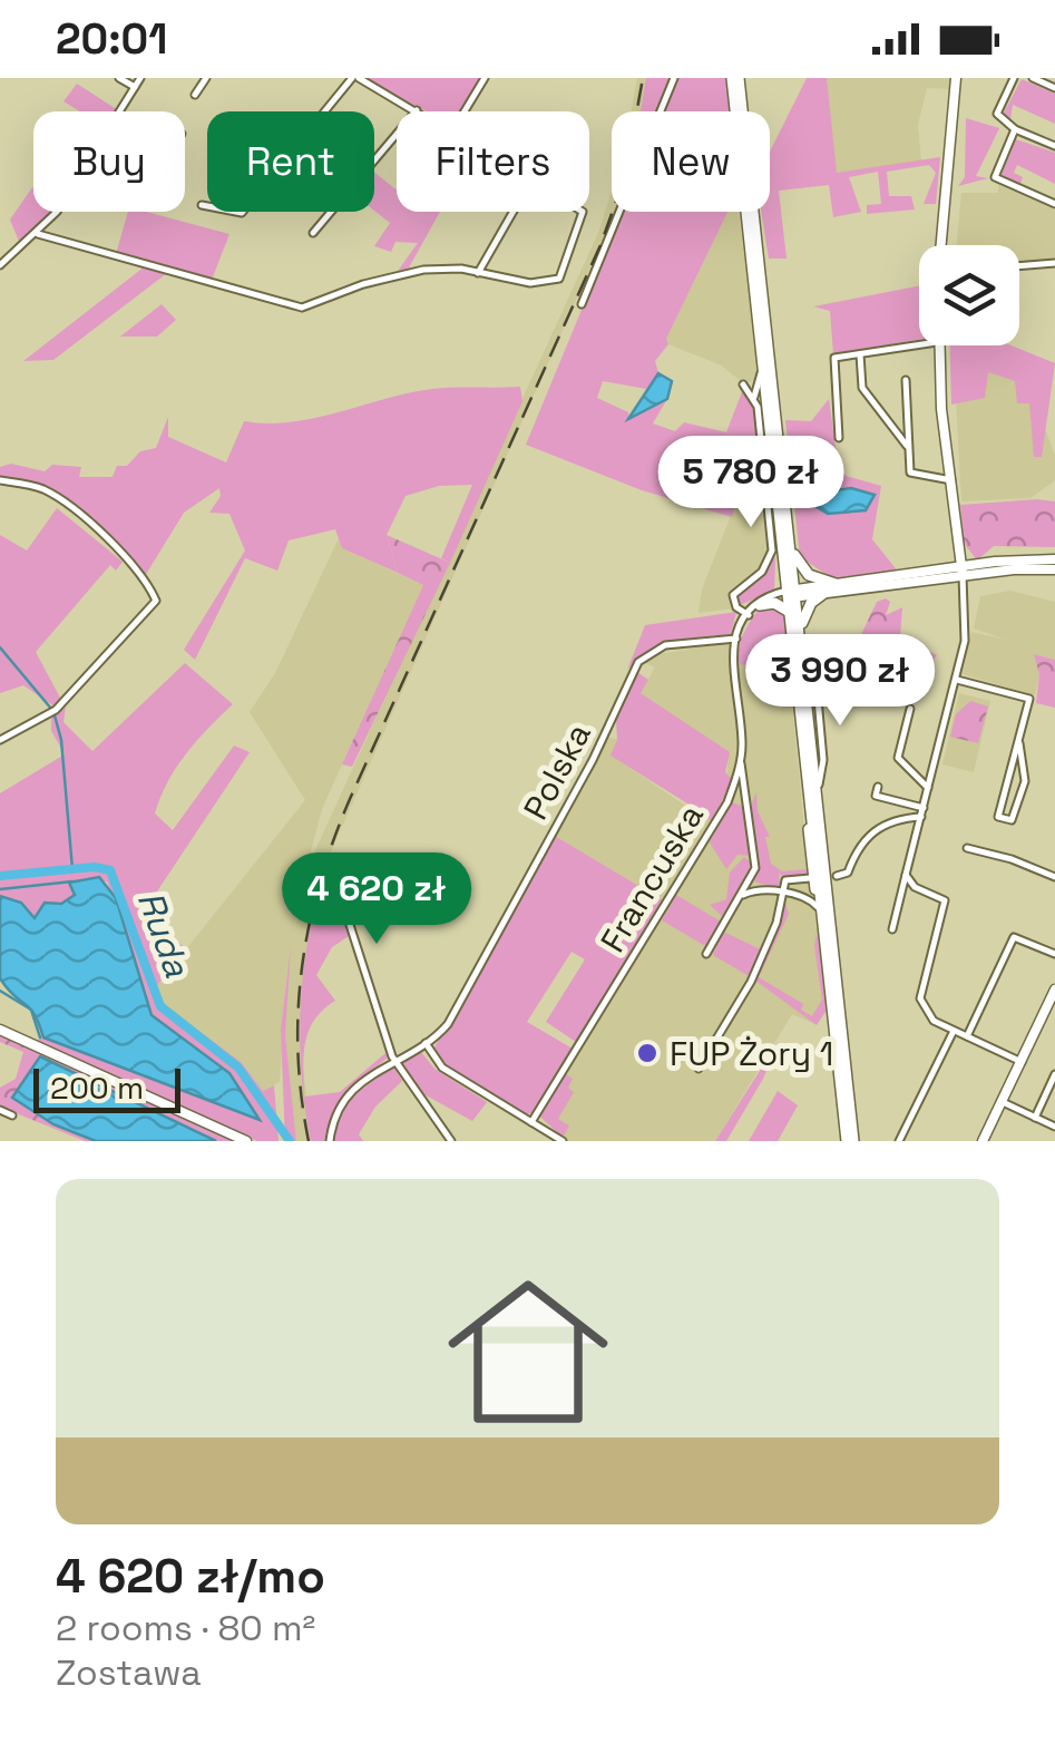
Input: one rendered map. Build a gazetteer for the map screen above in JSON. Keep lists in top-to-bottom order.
{
  "streets": {
    "street": ["Polska", "Francuska"]
  },
  "crossings": [
    ["Polska", "Francuska"]
  ],
  "water": ["Ruda"],
  "places": ["FUP Żory 1"],
  "scale_bar": "200 m",
  "page": {
    "status": "20:01",
    "chip": [
      "Buy",
      "Rent",
      "Filters",
      "New"
    ],
    "price": ["5 780 zł", "3 990 zł", "4 620 zł"],
    "scale": "200 m",
    "list": [
      {
        "name": "4 620 zł/mo",
        "note": "2 rooms · 80 m² · Zostawa"
      }
    ]
  }
}
